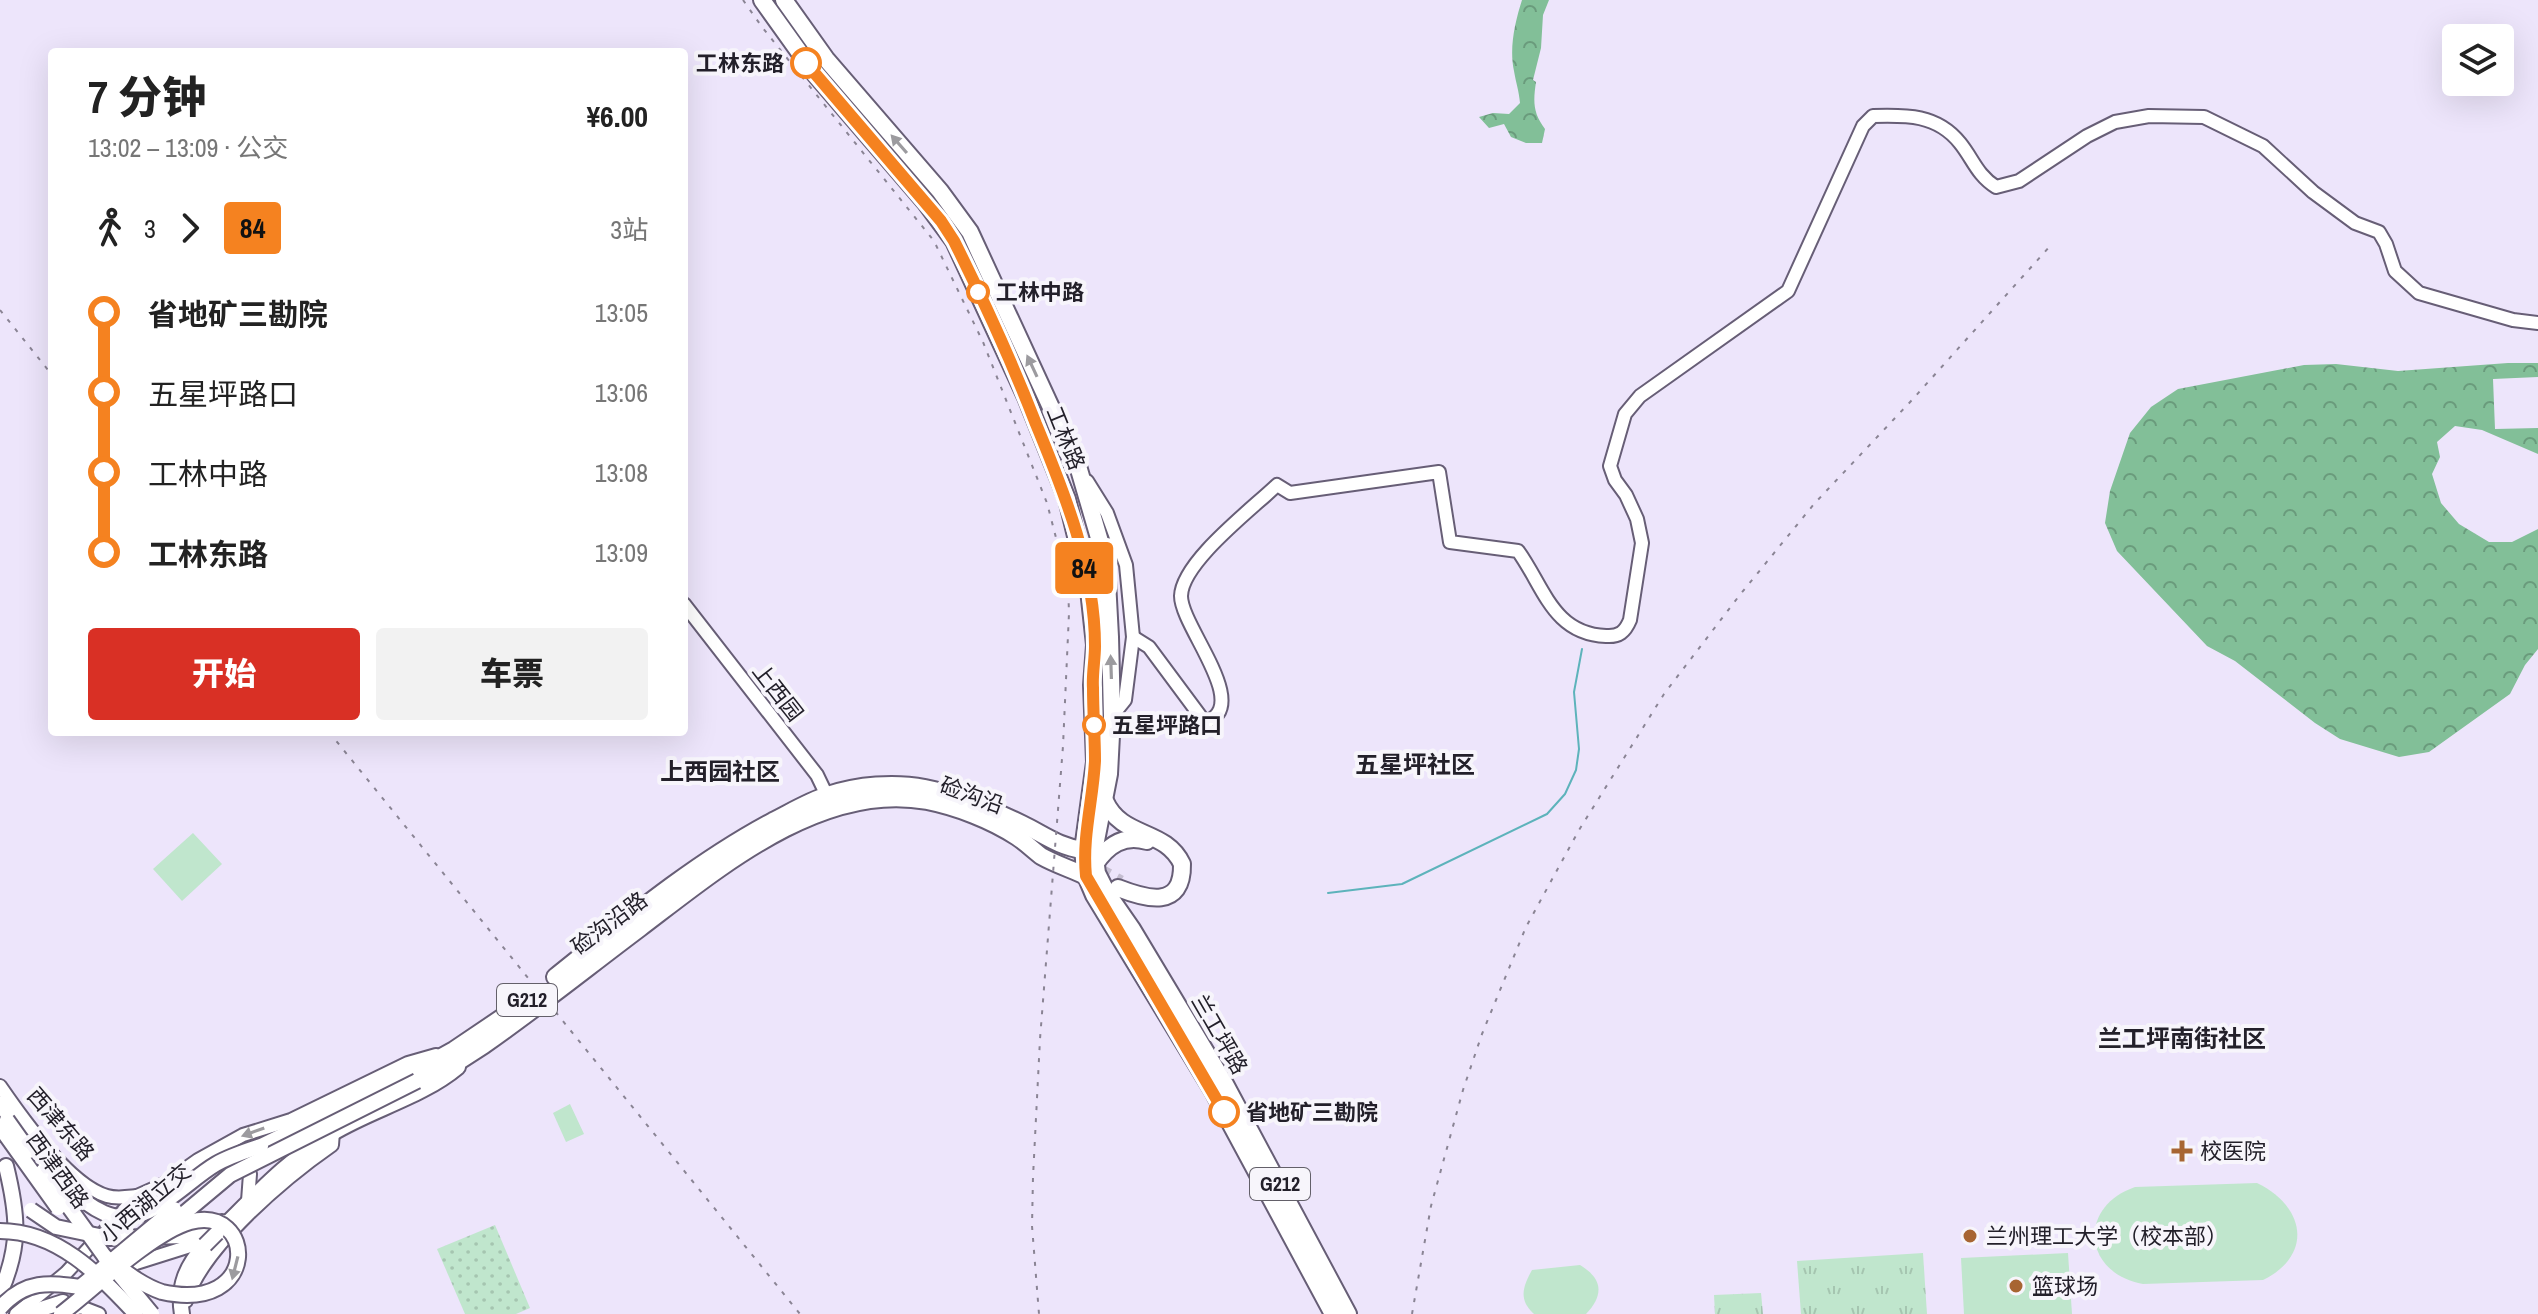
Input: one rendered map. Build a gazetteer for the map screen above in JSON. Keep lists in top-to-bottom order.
{
  "streets": {
    "highway": [
      "工林路",
      "硷沟沿",
      "硷沟沿路",
      "G212",
      "兰工坪路"
    ],
    "main road": ["西津西路", "小西湖立交"],
    "street": ["上西园", "西津东路"]
  },
  "crossings": [
    ["工林路", "兰工坪路"],
    ["上西园", "硷沟沿"],
    ["上西园", "硷沟沿路"],
    ["硷沟沿", "硷沟沿路"],
    ["硷沟沿路", "G212"],
    ["G212", "小西湖立交"]
  ],
  "districts": ["五星坪社区", "上西园社区", "兰工坪南街社区"],
  "places": {
    "other": [
      "工林东路",
      "工林中路",
      "五星坪路口",
      "省地矿三勘院",
      "兰州理工大学（校本部）",
      "篮球场"
    ],
    "health": ["校医院"]
  },
  "lines": ["bus line 84"],
  "page": {
    "on_map": "84",
    "heading": ["7 分钟", "13:02 – 13:09 · 公交", "¥6.00"],
    "legs": ["3", "84", "3站"],
    "list": [
      {
        "name": "省地矿三勘院",
        "value": "13:05"
      },
      {
        "name": "五星坪路口",
        "value": "13:06"
      },
      {
        "name": "工林中路",
        "value": "13:08"
      },
      {
        "name": "工林东路",
        "value": "13:09"
      }
    ],
    "buttons": ["开始", "车票"]
  }
}
